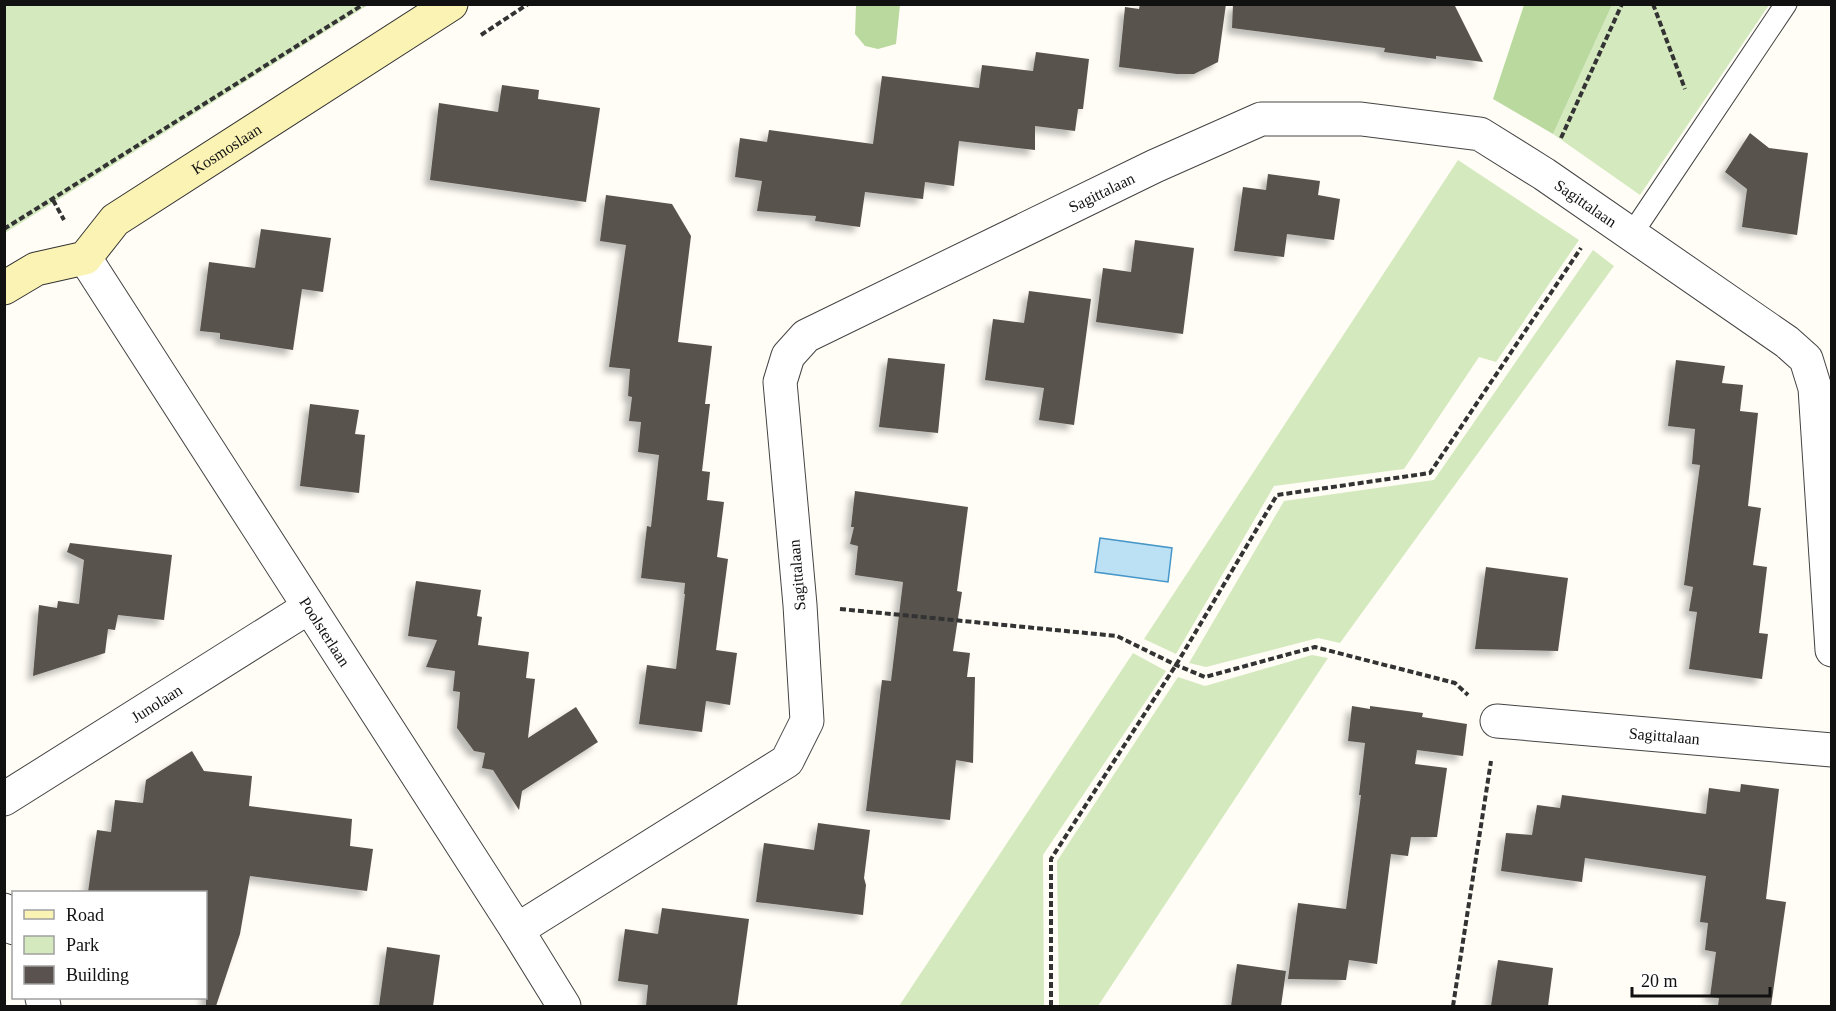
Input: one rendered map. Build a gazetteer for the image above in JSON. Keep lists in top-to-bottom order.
{
  "streets": {
    "street": [
      "Kosmoslaan",
      "Sagittalaan",
      "Poolsterlaan",
      "Junolaan"
    ]
  },
  "crossings": [
    ["Kosmoslaan", "Poolsterlaan"],
    ["Sagittalaan", "Poolsterlaan"],
    ["Poolsterlaan", "Junolaan"]
  ],
  "legend": ["Road", "Park", "Building"],
  "scale_bar": "20 m"
}
